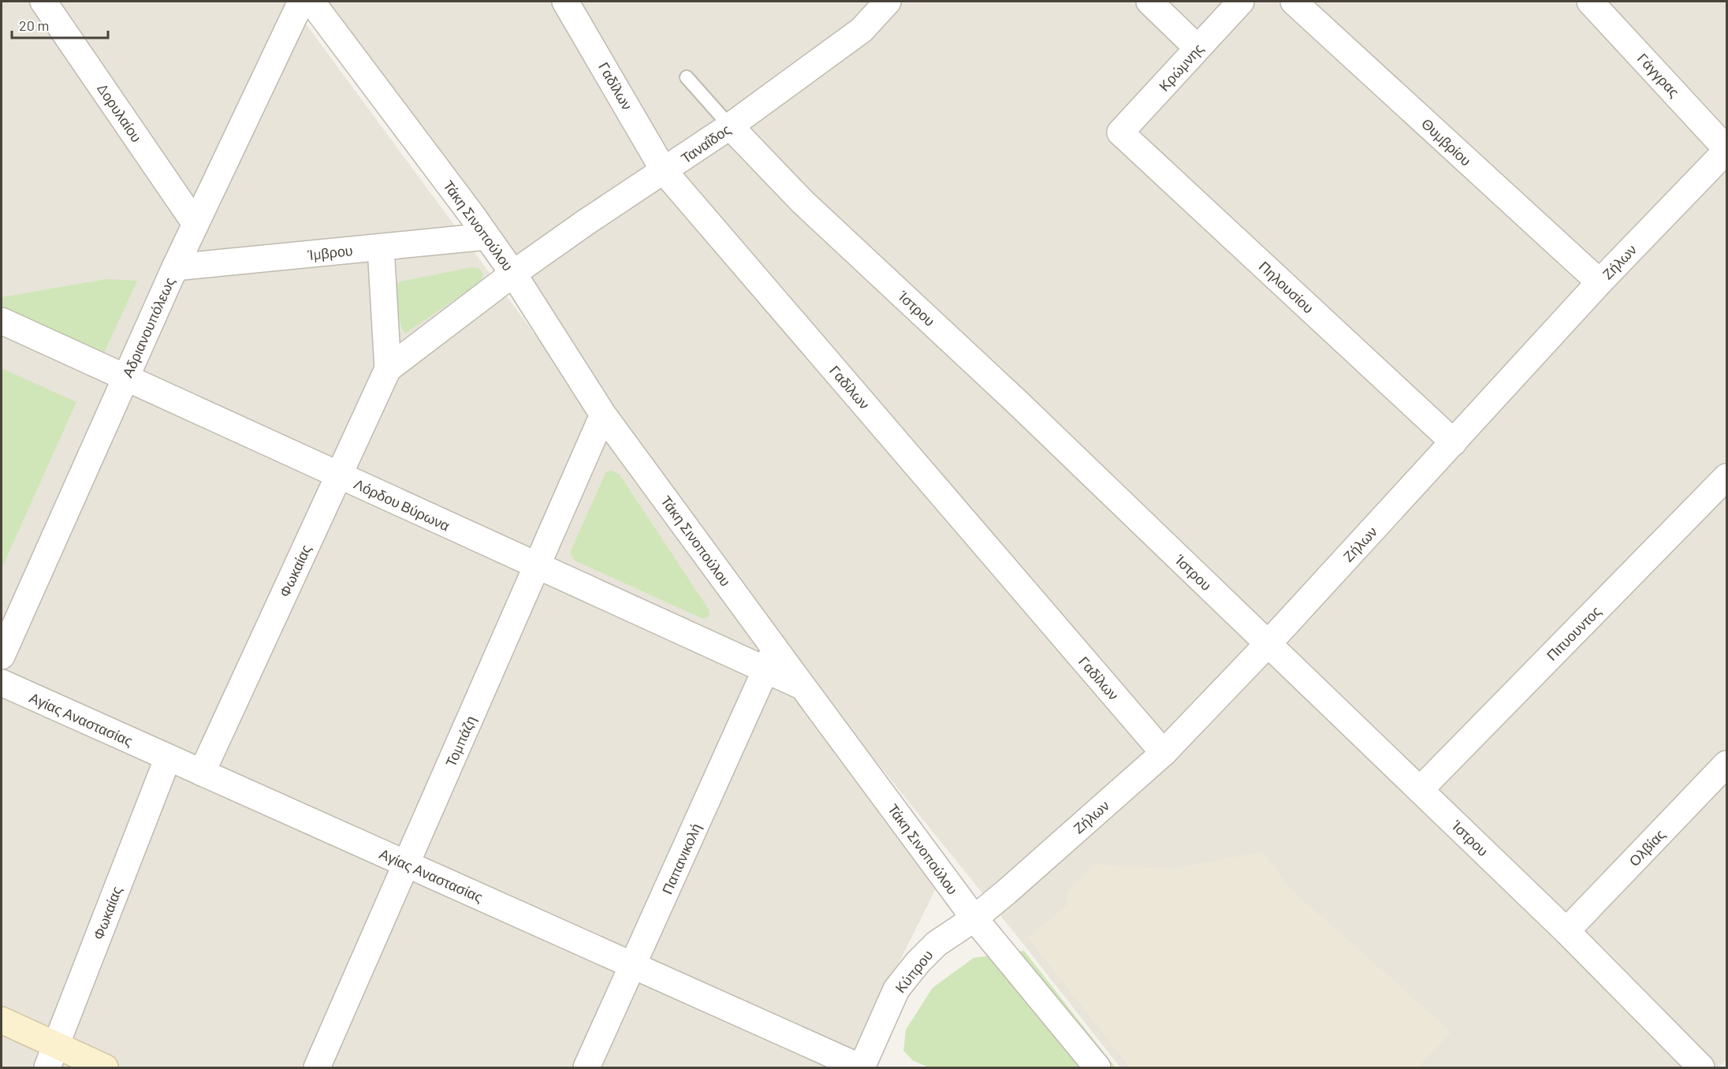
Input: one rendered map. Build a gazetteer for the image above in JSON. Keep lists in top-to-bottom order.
{
  "streets": {
    "street": [
      "Κρώμνης",
      "Γάγγρας",
      "Γαδίλων",
      "Δορυλαίου",
      "Θυμβρίου",
      "Ταναΐδος",
      "Τάκη Σινοπούλου",
      "Ίμβρου",
      "Ζήλων",
      "Πηλουσίου",
      "Ίστρου",
      "Αδριανουπόλεως",
      "Λόρδου Βύρωνα",
      "Φωκαίας",
      "Πιτυουντος",
      "Αγίας Αναστασίας",
      "Τομπάζη",
      "Ολβίας",
      "Παπανικολή",
      "Κύπρου"
    ]
  },
  "crossings": [
    ["Κρώμνης", "Πηλουσίου"],
    ["Γάγγρας", "Ζήλων"],
    ["Γαδίλων", "Ταναΐδος"],
    ["Γαδίλων", "Ζήλων"],
    ["Δορυλαίου", "Αδριανουπόλεως"],
    ["Θυμβρίου", "Ζήλων"],
    ["Ταναΐδος", "Τάκη Σινοπούλου"],
    ["Ταναΐδος", "Ίστρου"],
    ["Ταναΐδος", "Φωκαίας"],
    ["Τάκη Σινοπούλου", "Ίμβρου"],
    ["Τάκη Σινοπούλου", "Ζήλων"],
    ["Τάκη Σινοπούλου", "Λόρδου Βύρωνα"],
    ["Τάκη Σινοπούλου", "Φωκαίας"],
    ["Τάκη Σινοπούλου", "Τομπάζη"],
    ["Τάκη Σινοπούλου", "Παπανικολή"],
    ["Τάκη Σινοπούλου", "Κύπρου"],
    ["Ίμβρου", "Αδριανουπόλεως"],
    ["Ίμβρου", "Φωκαίας"],
    ["Ζήλων", "Πηλουσίου"],
    ["Ζήλων", "Ίστρου"],
    ["Ζήλων", "Κύπρου"],
    ["Ίστρου", "Πιτυουντος"],
    ["Ίστρου", "Ολβίας"],
    ["Αδριανουπόλεως", "Λόρδου Βύρωνα"],
    ["Λόρδου Βύρωνα", "Φωκαίας"],
    ["Λόρδου Βύρωνα", "Τομπάζη"],
    ["Λόρδου Βύρωνα", "Παπανικολή"],
    ["Φωκαίας", "Αγίας Αναστασίας"],
    ["Αγίας Αναστασίας", "Τομπάζη"],
    ["Αγίας Αναστασίας", "Παπανικολή"],
    ["Αγίας Αναστασίας", "Κύπρου"]
  ],
  "scale_bar": "20 m"
}
